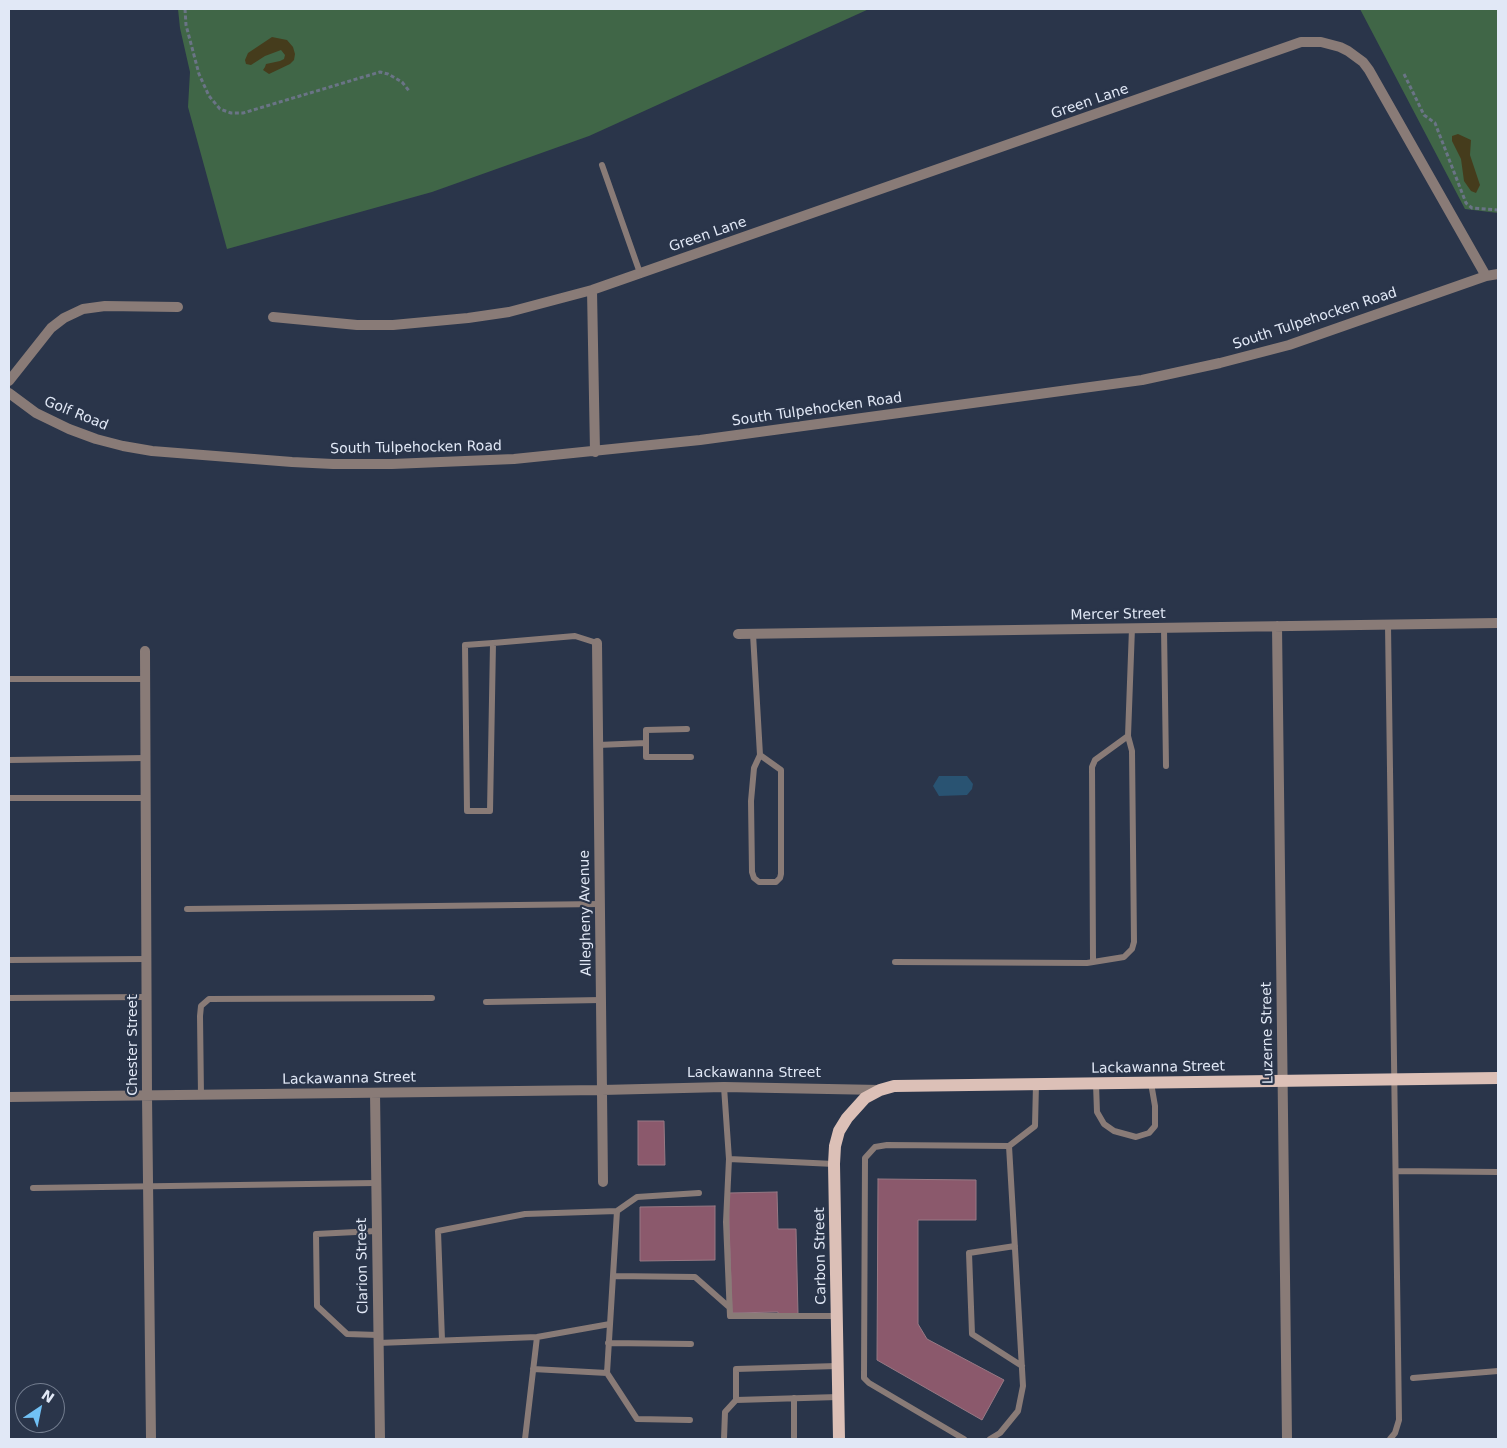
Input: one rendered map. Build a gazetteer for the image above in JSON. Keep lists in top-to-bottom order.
{
  "streets": {
    "main road": ["Lackawanna Street", "Carbon Street"],
    "street": [
      "Green Lane",
      "South Tulpehocken Road",
      "Golf Road",
      "Mercer Street",
      "Allegheny Avenue",
      "Luzerne Street",
      "Chester Street",
      "Clarion Street"
    ]
  },
  "crossings": [
    ["Green Lane", "South Tulpehocken Road"],
    ["South Tulpehocken Road", "Golf Road"],
    ["Mercer Street", "Luzerne Street"],
    ["Allegheny Avenue", "Lackawanna Street"],
    ["Luzerne Street", "Lackawanna Street"],
    ["Chester Street", "Lackawanna Street"],
    ["Lackawanna Street", "Carbon Street"],
    ["Lackawanna Street", "Clarion Street"]
  ],
  "north": "top right"
}
